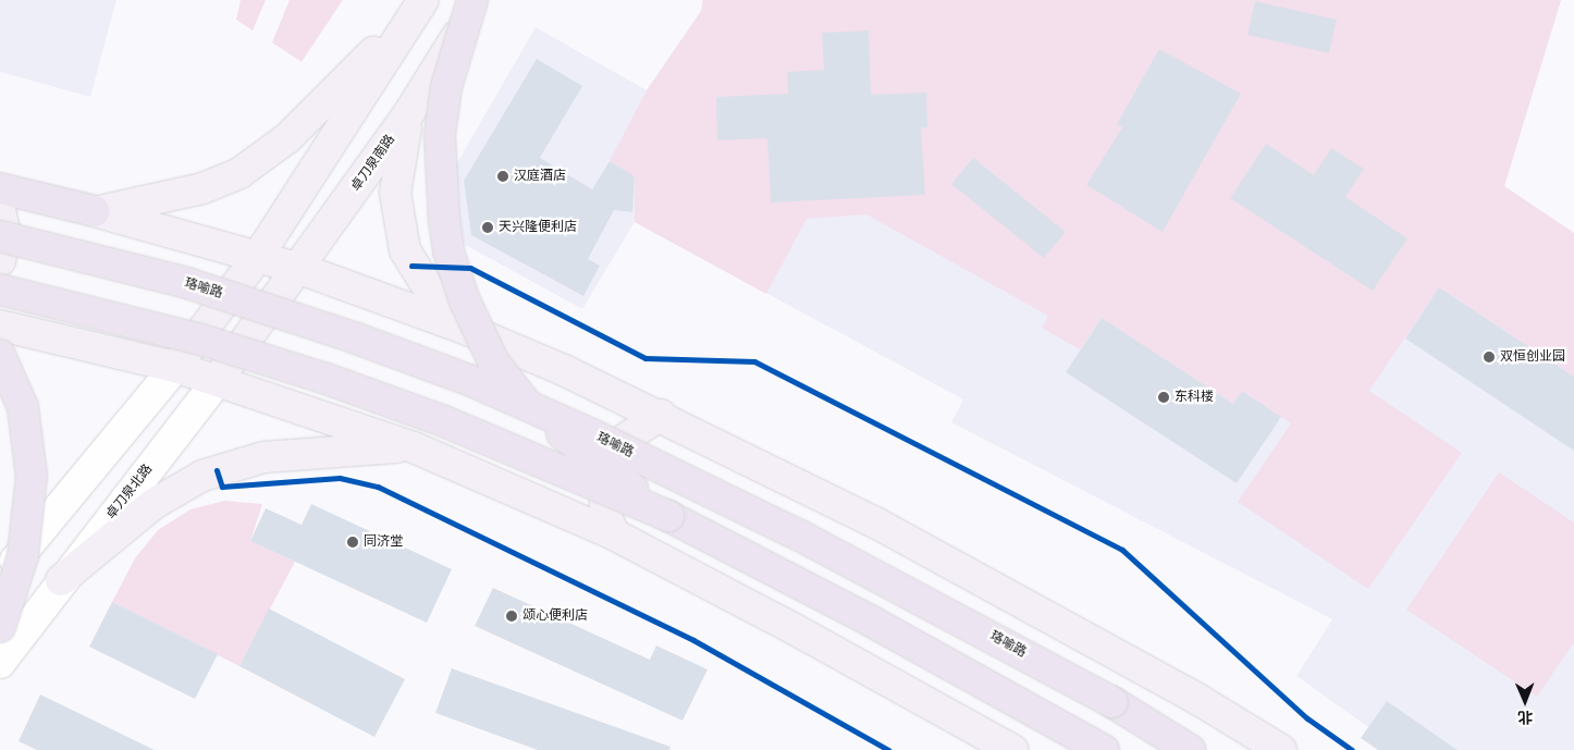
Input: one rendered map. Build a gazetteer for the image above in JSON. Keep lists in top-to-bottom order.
{
  "streets": {
    "highway": ["珞喻路"],
    "main road": ["卓刀泉南路", "卓刀泉北路"]
  },
  "crossings": [
    ["卓刀泉南路", "卓刀泉北路"]
  ],
  "places": [
    "汉庭酒店",
    "天兴隆便利店",
    "双恒创业园",
    "东科楼",
    "同济堂",
    "颂心便利店"
  ],
  "north": "bottom"
}
